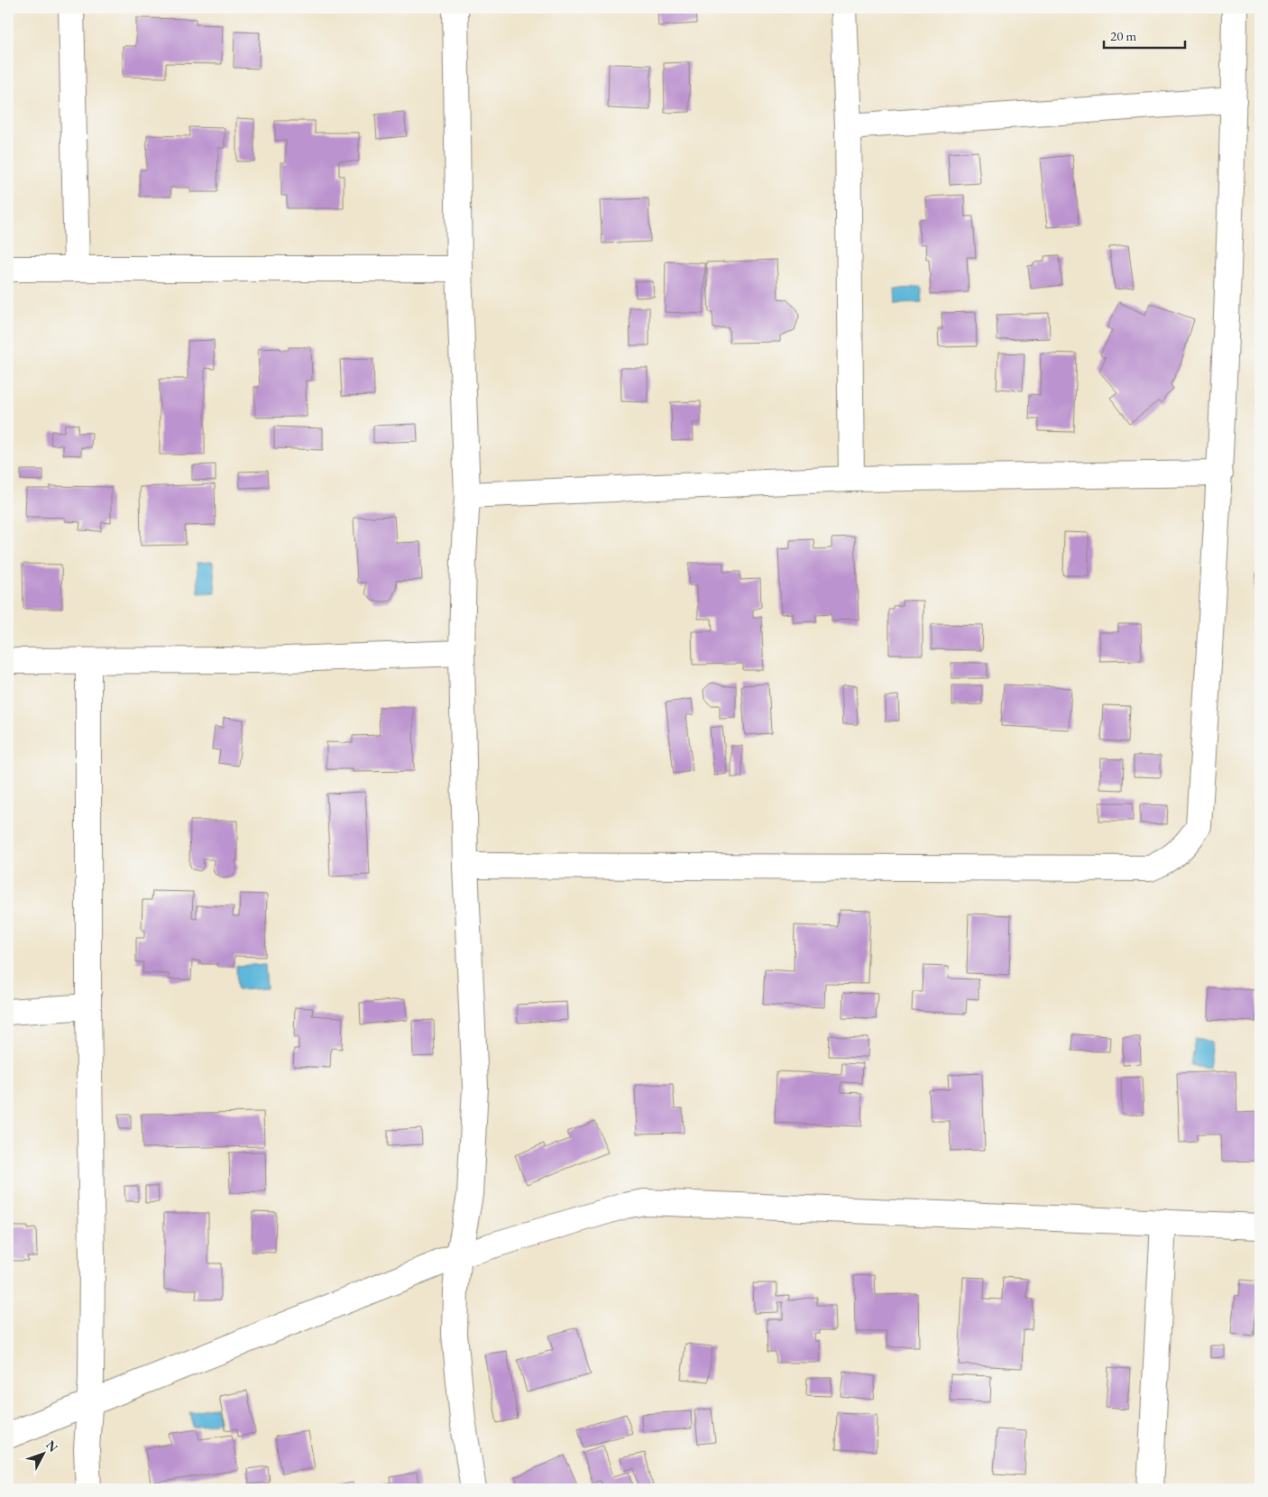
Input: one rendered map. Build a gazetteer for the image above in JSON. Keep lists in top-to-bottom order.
{
  "scale_bar": "20 m",
  "north": "top right"
}
